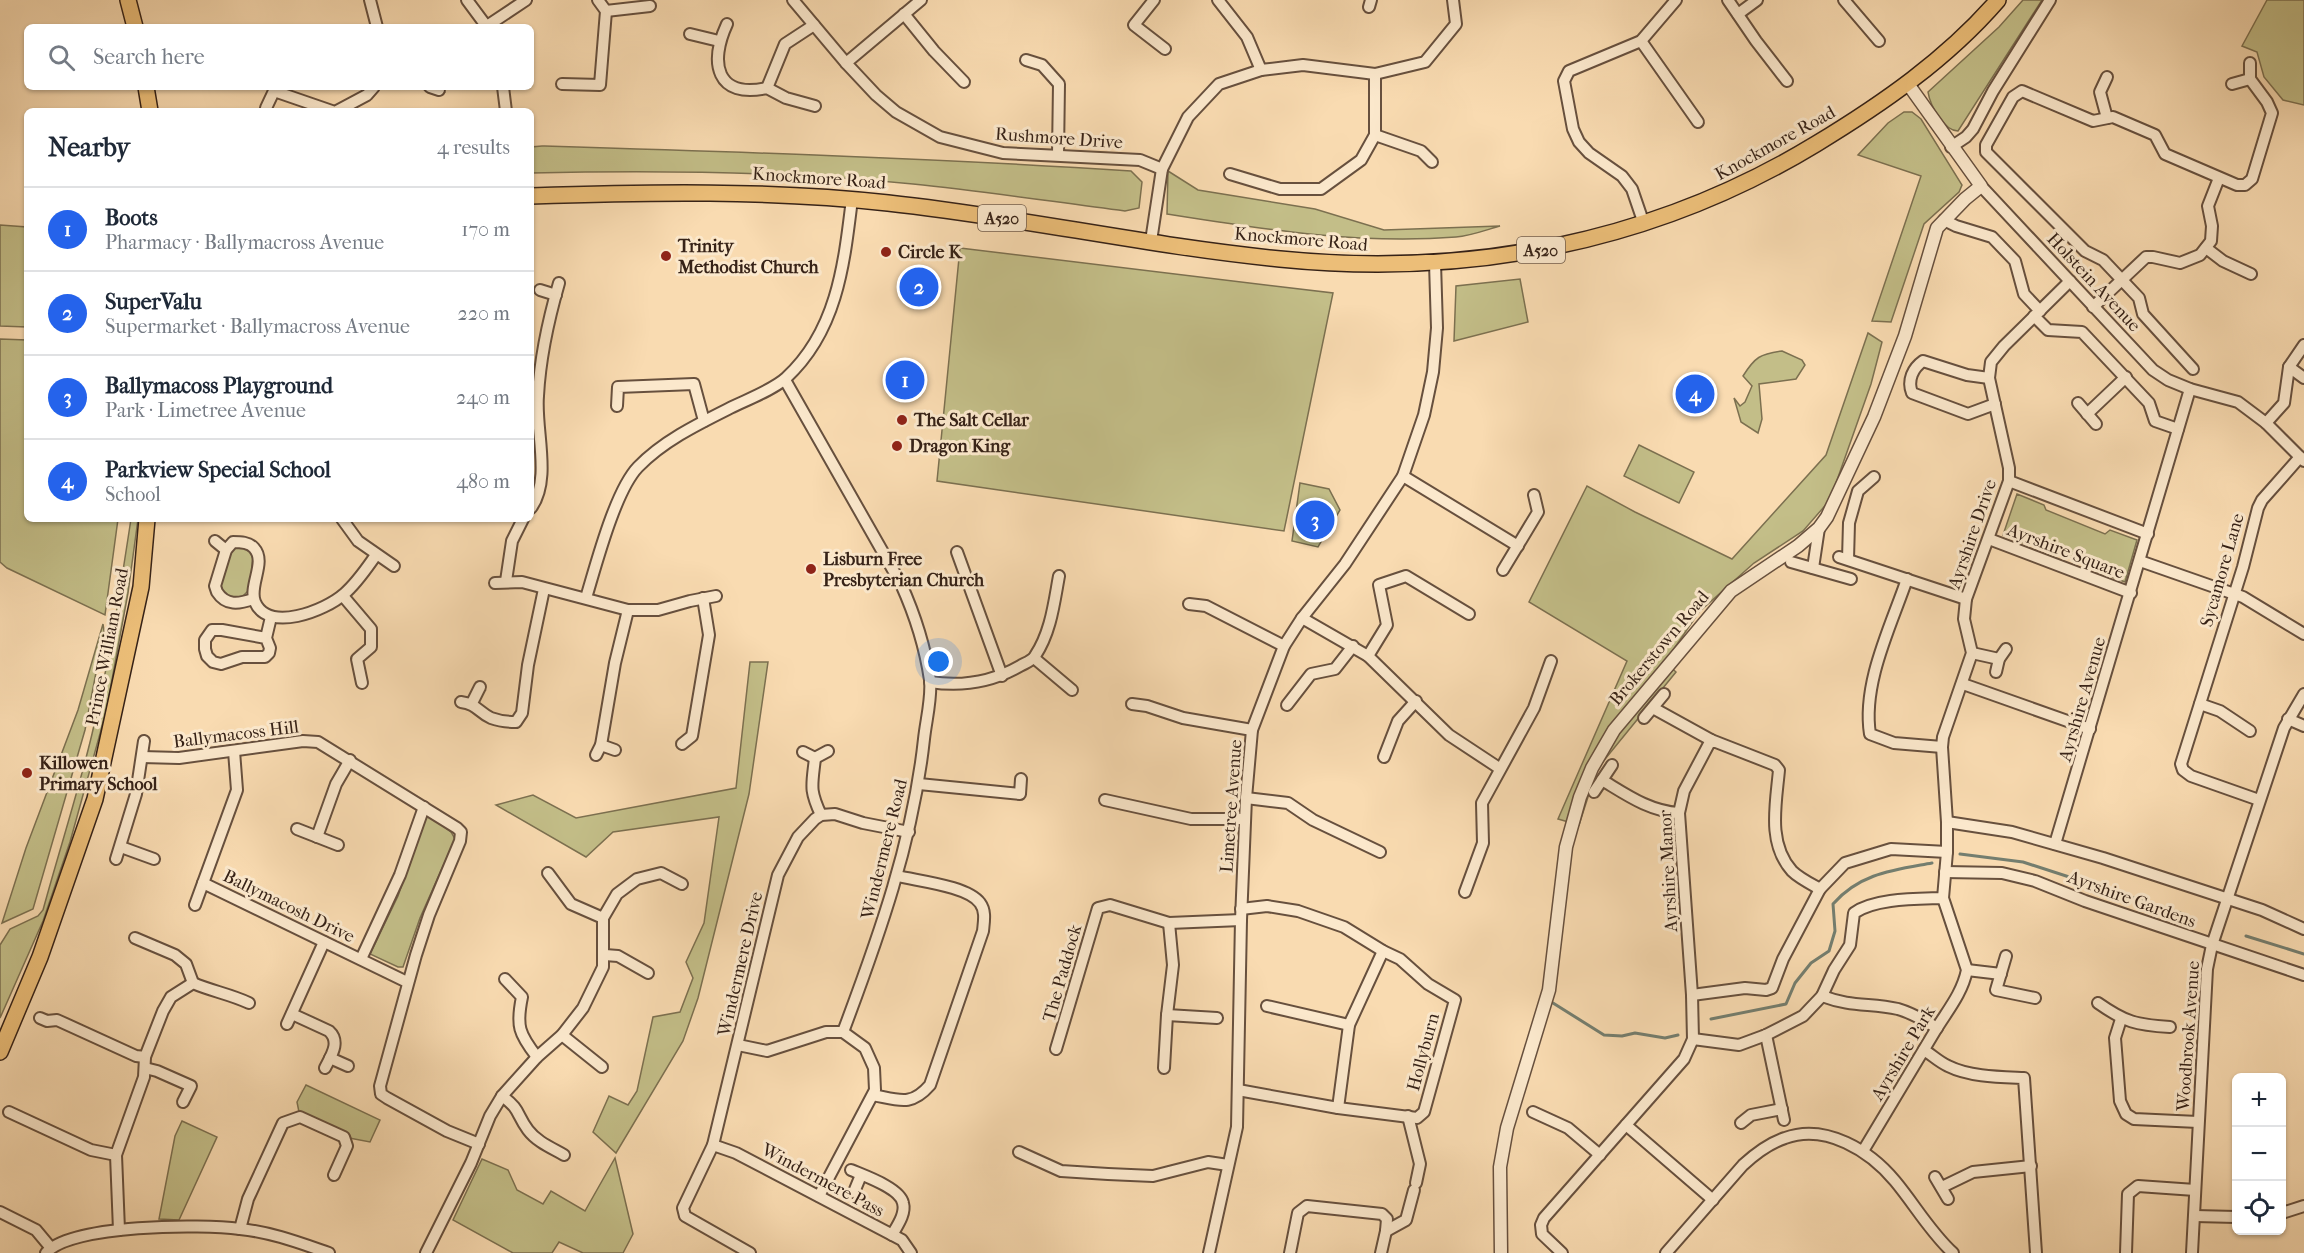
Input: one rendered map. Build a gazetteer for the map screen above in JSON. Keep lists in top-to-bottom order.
{
  "streets": {
    "main road": ["Knockmore Road", "A520", "Prince William Road"],
    "street": [
      "Rushmore Drive",
      "Holstein Avenue",
      "Ayrshire Drive",
      "Ayrshire Square",
      "Sycamore Lane",
      "Brokerstown Road",
      "Ayrshire Avenue",
      "Ballymacoss Hill",
      "Limetree Avenue",
      "Windermere Road",
      "Ayrshire Manor",
      "Ayrshire Gardens",
      "Ballymacosh Drive",
      "Windermere Drive",
      "The Paddock",
      "Woodbrook Avenue",
      "Hollyburn",
      "Ayrshire Park",
      "Windermere Pass"
    ]
  },
  "crossings": [
    ["Knockmore Road", "Limetree Avenue"],
    ["Holstein Avenue", "Sycamore Lane"],
    ["Holstein Avenue", "Brokerstown Road"],
    ["Holstein Avenue", "Ayrshire Avenue"],
    ["Ayrshire Drive", "Ayrshire Square"],
    ["Ayrshire Square", "Ayrshire Avenue"],
    ["Sycamore Lane", "Woodbrook Avenue"],
    ["Ballymacoss Hill", "Ballymacosh Drive"],
    ["Limetree Avenue", "The Paddock"],
    ["Limetree Avenue", "Hollyburn"],
    ["Ayrshire Gardens", "Woodbrook Avenue"],
    ["Windermere Drive", "Windermere Pass"]
  ],
  "places": [
    "Circle K",
    "Trinity Methodist Church",
    "The Salt Cellar",
    "Dragon King",
    "Lisburn Free Presbyterian Church",
    "Killowen Primary School"
  ],
  "page": {
    "search": "Search here",
    "heading": ["Nearby", "4 results"],
    "list": [
      {
        "mark": "1",
        "name": "Boots",
        "note": "Pharmacy · Ballymacross Avenue",
        "value": "170 m"
      },
      {
        "mark": "2",
        "name": "SuperValu",
        "note": "Supermarket · Ballymacross Avenue",
        "value": "220 m"
      },
      {
        "mark": "3",
        "name": "Ballymacoss Playground",
        "note": "Park · Limetree Avenue",
        "value": "240 m"
      },
      {
        "mark": "4",
        "name": "Parkview Special School",
        "note": "School",
        "value": "480 m"
      }
    ],
    "pins": [
      "2",
      "1",
      "4",
      "3"
    ],
    "map_buttons": ["+", "−"]
  }
}
